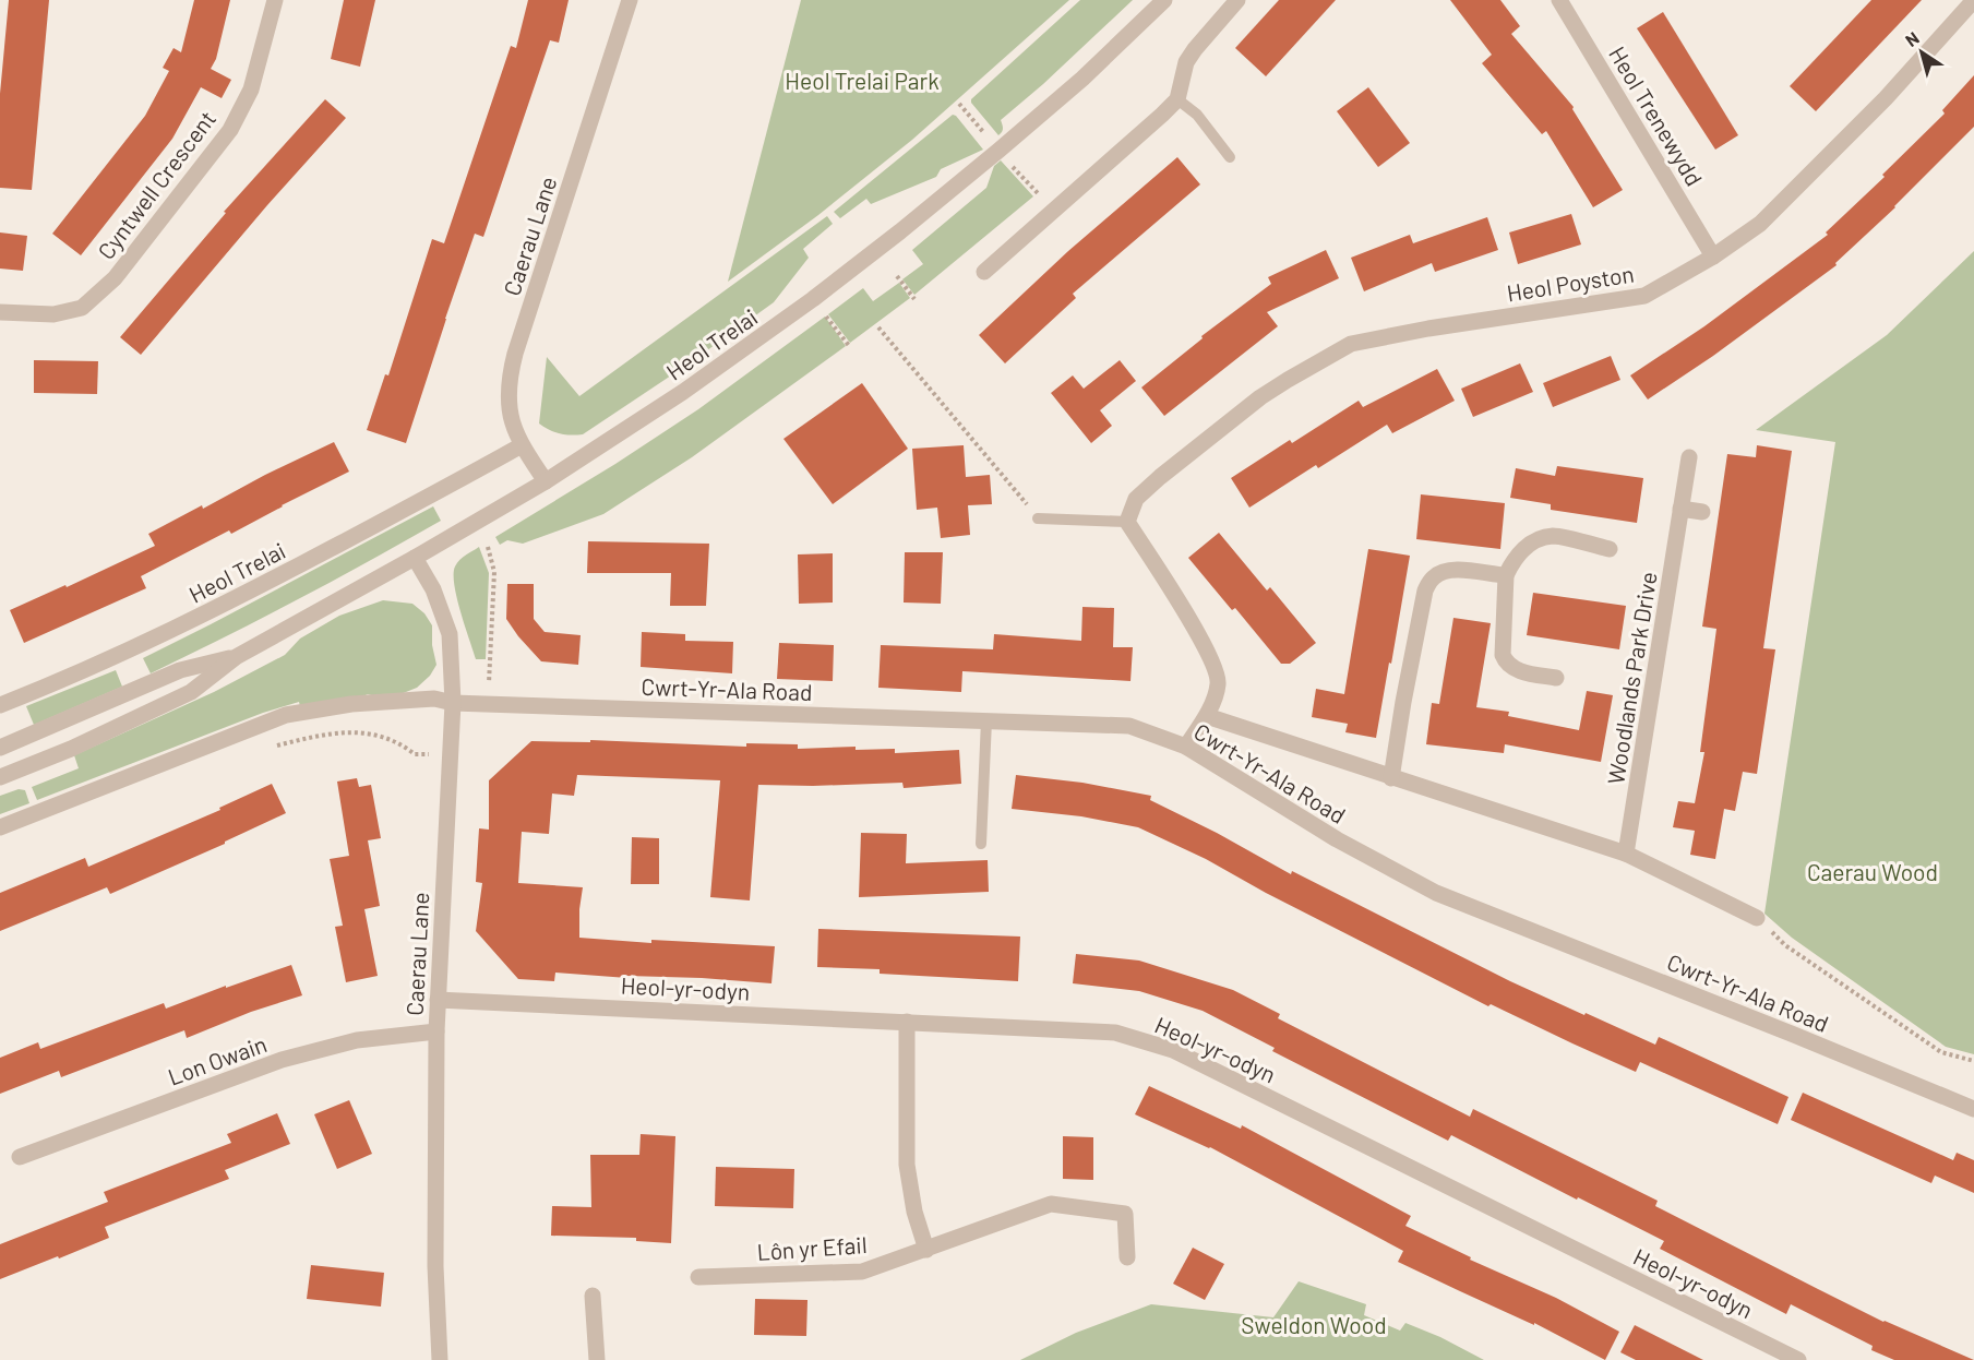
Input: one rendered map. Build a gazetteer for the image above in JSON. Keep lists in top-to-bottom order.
{
  "streets": {
    "street": [
      "Heol Trenewydd",
      "Cyntwell Crescent",
      "Caerau Lane",
      "Heol Poyston",
      "Heol Trelai",
      "Woodlands Park Drive",
      "Cwrt-Yr-Ala Road",
      "Heol-yr-odyn",
      "Lon Owain",
      "Lôn yr Efail"
    ]
  },
  "crossings": [
    ["Heol Trenewydd", "Heol Poyston"],
    ["Caerau Lane", "Heol Trelai"],
    ["Caerau Lane", "Cwrt-Yr-Ala Road"],
    ["Caerau Lane", "Heol-yr-odyn"],
    ["Caerau Lane", "Lon Owain"],
    ["Woodlands Park Drive", "Cwrt-Yr-Ala Road"]
  ],
  "parks": ["Heol Trelai Park", "Caerau Wood", "Sweldon Wood"],
  "north": "top left"
}
